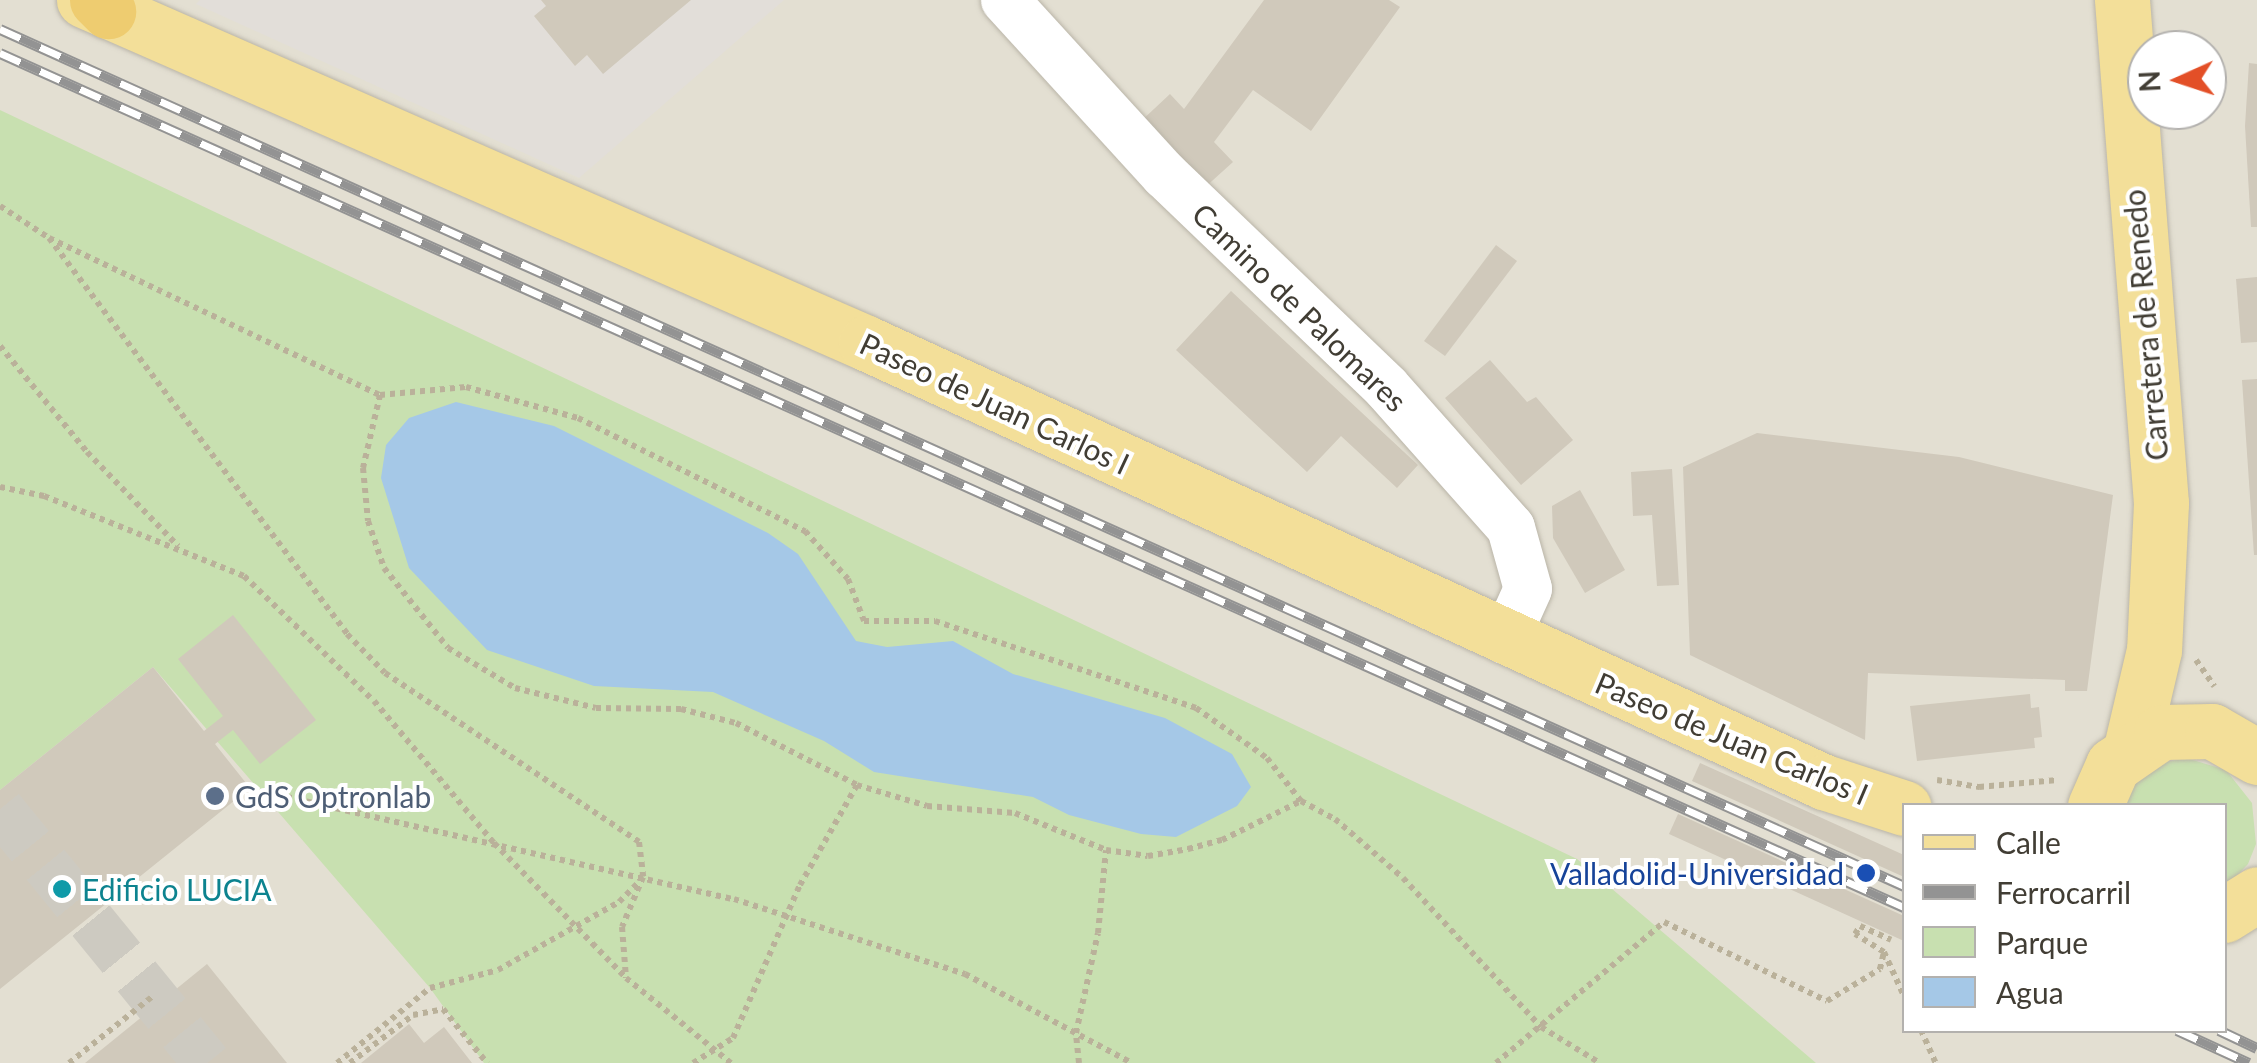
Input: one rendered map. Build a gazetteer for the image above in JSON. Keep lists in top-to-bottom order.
{
  "streets": {
    "main road": ["Carretera de Renedo", "Paseo de Juan Carlos I"],
    "street": ["Camino de Palomares"]
  },
  "crossings": [
    ["Camino de Palomares", "Paseo de Juan Carlos I"]
  ],
  "places": ["GdS Optronlab", "Valladolid-Universidad", "Edificio LUCIA"],
  "legend": [
    "Calle",
    "Ferrocarril",
    "Parque",
    "Agua"
  ],
  "north": "left"
}
